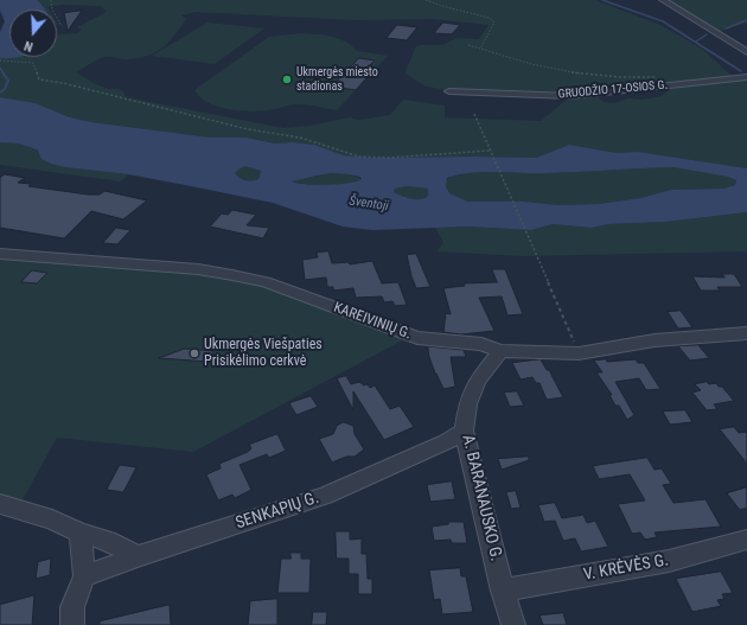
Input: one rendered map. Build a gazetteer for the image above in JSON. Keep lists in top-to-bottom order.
{
  "streets": {
    "street": [
      "GRUODŽIO 17-OSIOS G.",
      "KAREIVINIŲ G.",
      "A. BARANAUSKO G.",
      "SENKAPIŲ G.",
      "V. KRĖVĖS G."
    ]
  },
  "crossings": [
    ["KAREIVINIŲ G.", "A. BARANAUSKO G."],
    ["A. BARANAUSKO G.", "SENKAPIŲ G."],
    ["A. BARANAUSKO G.", "V. KRĖVĖS G."]
  ],
  "water": ["Šventoji"],
  "places": ["Ukmergės miesto stadionas", "Ukmergės Viešpaties Prisikėlimo cerkvė"],
  "north": "bottom"
}
